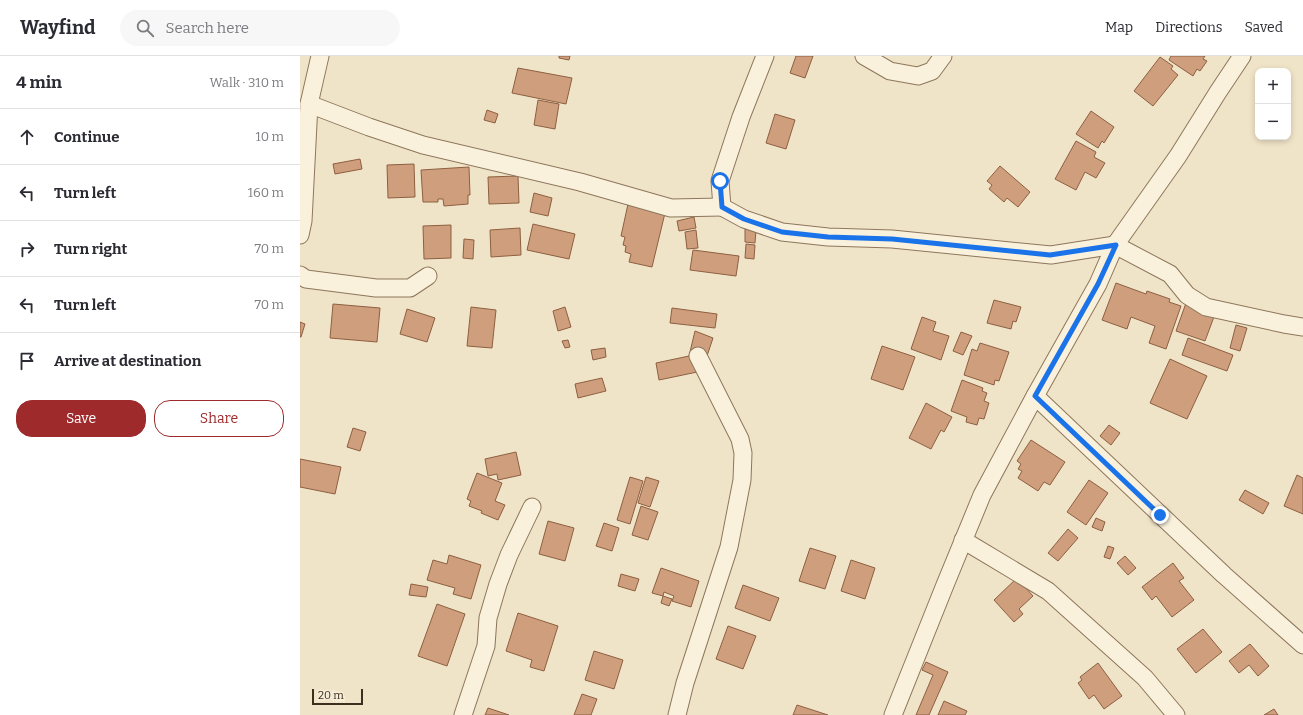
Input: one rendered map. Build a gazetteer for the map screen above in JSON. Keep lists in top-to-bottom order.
{
  "scale_bar": "20 m",
  "page": {
    "header": "Wayfind",
    "search": "Search here",
    "nav": ["Map", "Directions", "Saved"],
    "heading": ["4 min", "Walk · 310 m"],
    "map_buttons": ["+", "−"],
    "list": [
      ["Continue", "10 m"],
      ["Turn left", "160 m"],
      ["Turn right", "70 m"],
      ["Turn left", "70 m"],
      "Arrive at destination"
    ],
    "buttons": ["Save", "Share"],
    "scale": "20 m"
  }
}
